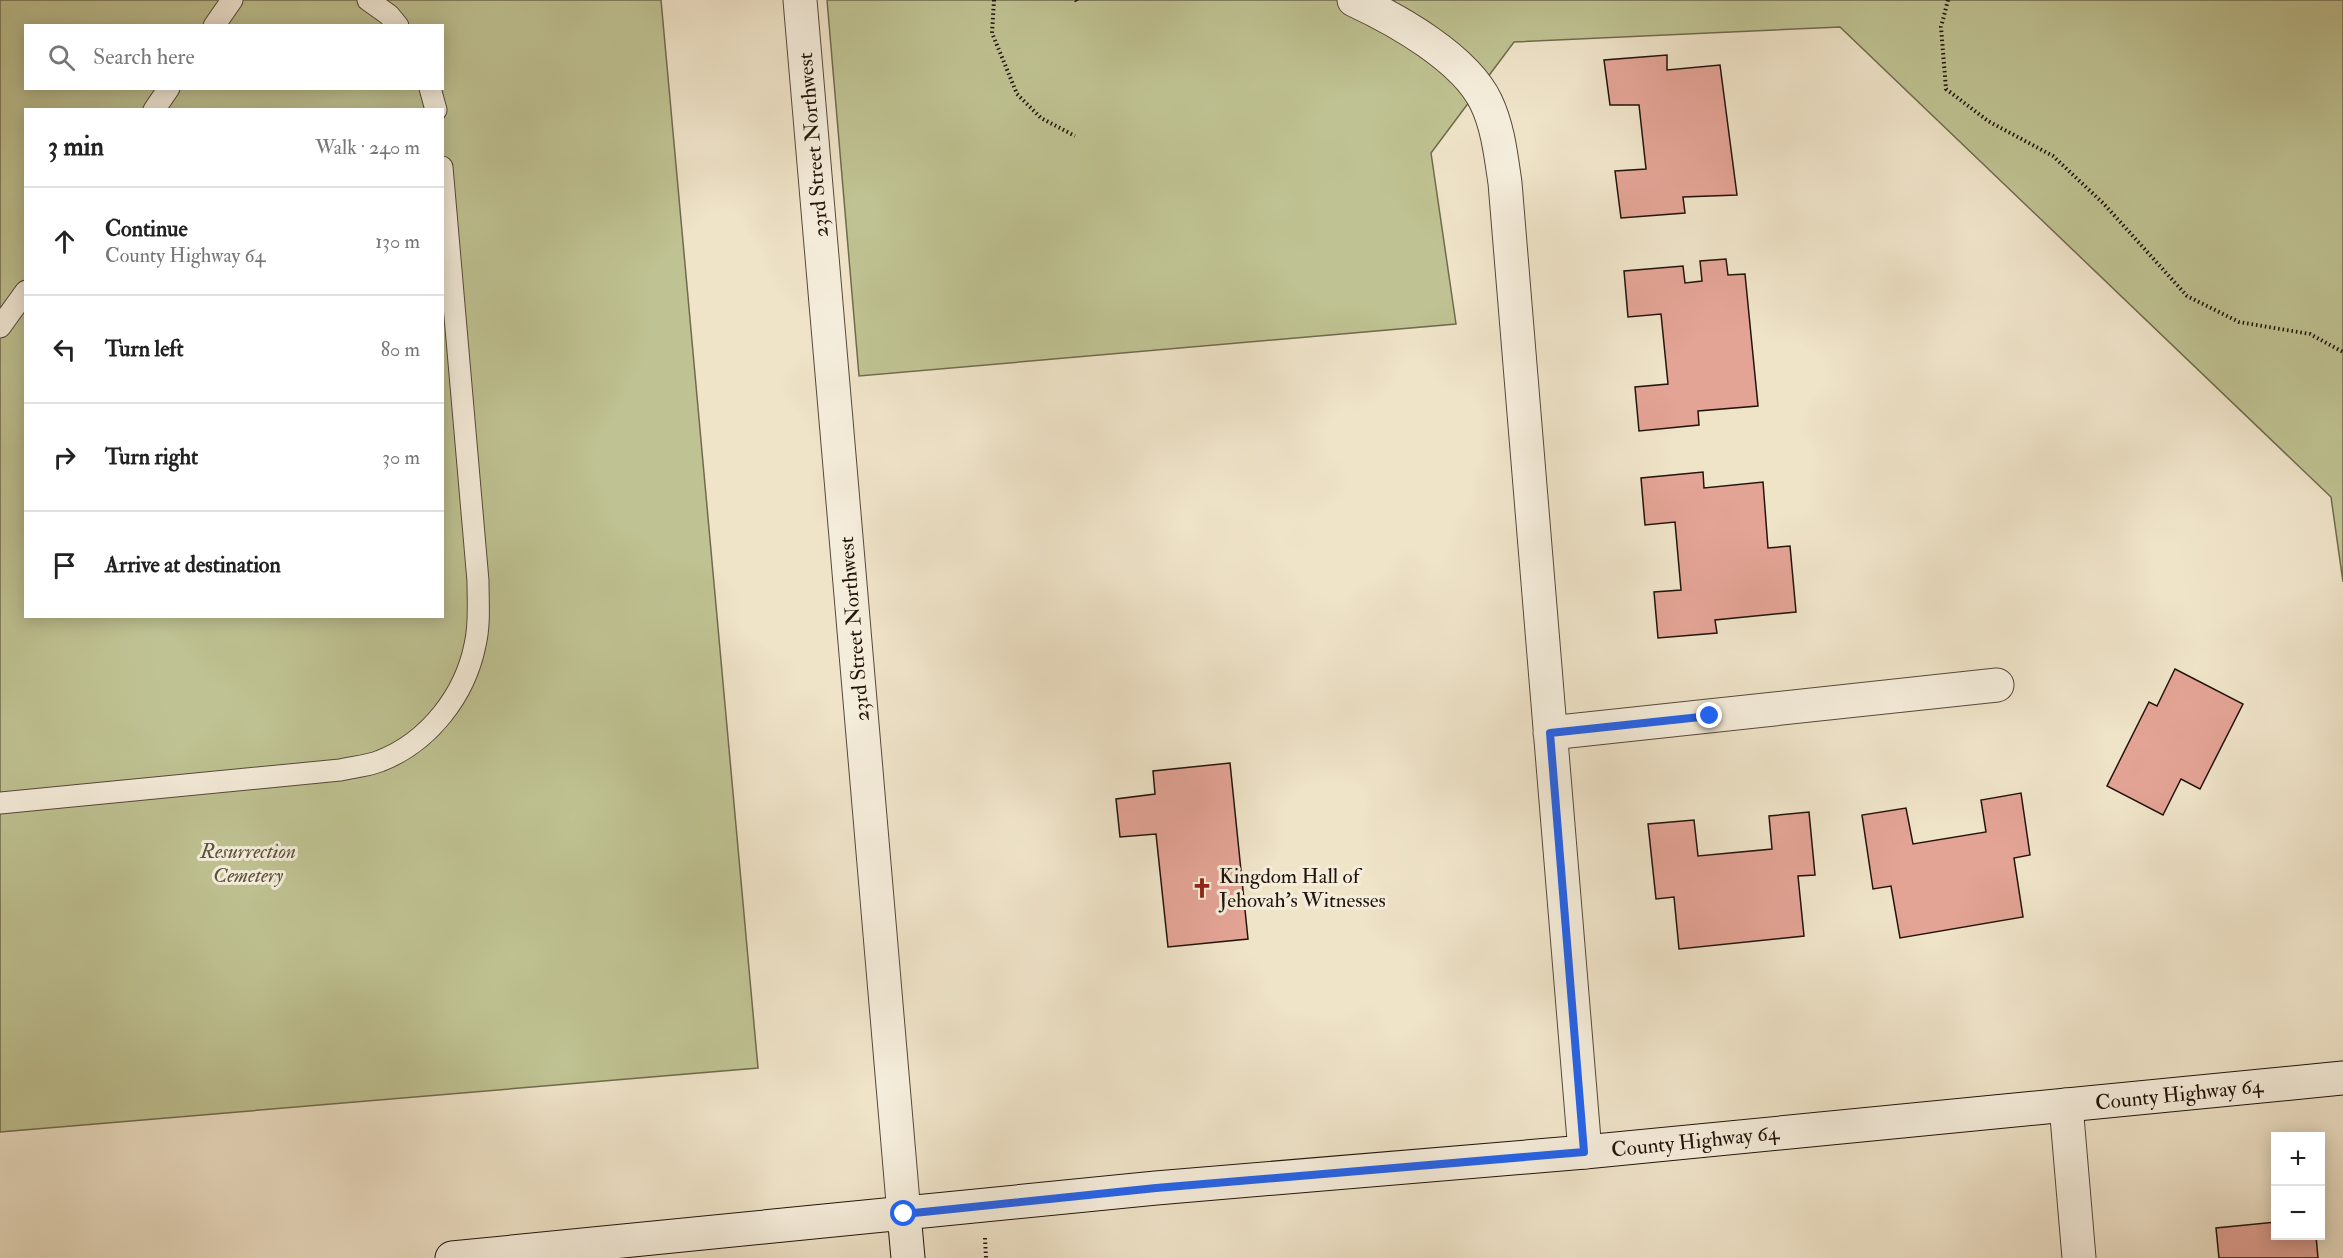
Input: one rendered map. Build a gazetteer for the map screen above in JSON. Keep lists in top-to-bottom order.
{
  "streets": {
    "street": ["23rd Street Northwest", "County Highway 64"]
  },
  "crossings": [
    ["23rd Street Northwest", "County Highway 64"]
  ],
  "parks": ["Resurrection Cemetery"],
  "places": {
    "church": ["Kingdom Hall of Jehovah’s Witnesses"]
  },
  "page": {
    "search": "Search here",
    "heading": ["3 min", "Walk · 240 m"],
    "list": [
      ["Continue", "County Highway 64", "130 m"],
      ["Turn left", "80 m"],
      ["Turn right", "30 m"],
      "Arrive at destination"
    ],
    "map_buttons": ["+", "−"]
  }
}
